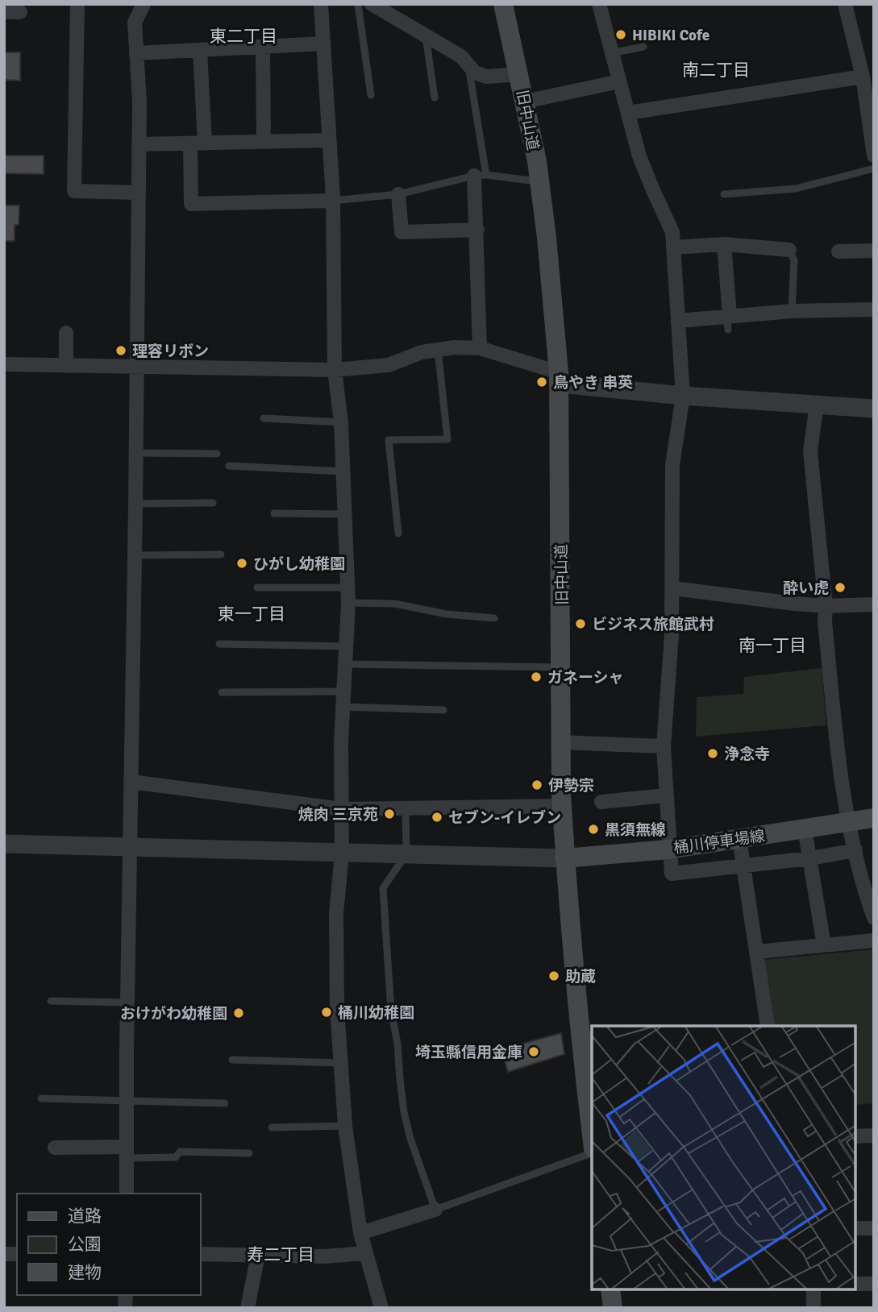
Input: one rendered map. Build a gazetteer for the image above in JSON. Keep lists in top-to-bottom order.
{
  "streets": {
    "main road": ["旧中山道", "桶川停車場線"]
  },
  "crossings": [
    ["旧中山道", "桶川停車場線"]
  ],
  "districts": [
    "東二丁目",
    "南二丁目",
    "東一丁目",
    "南一丁目",
    "寿二丁目"
  ],
  "places": [
    "HIBIKI Cofe",
    "理容リボン",
    "鳥やき 串英",
    "ひがし幼稚園",
    "酔い虎",
    "ビジネス旅館武村",
    "ガネーシャ",
    "浄念寺",
    "伊勢宗",
    "焼肉 三京苑",
    "セブン-イレブン",
    "黒須無線",
    "助蔵",
    "桶川幼稚園",
    "おけがわ幼稚園",
    "埼玉縣信用金庫"
  ],
  "legend": ["道路", "公園", "建物"]
}
